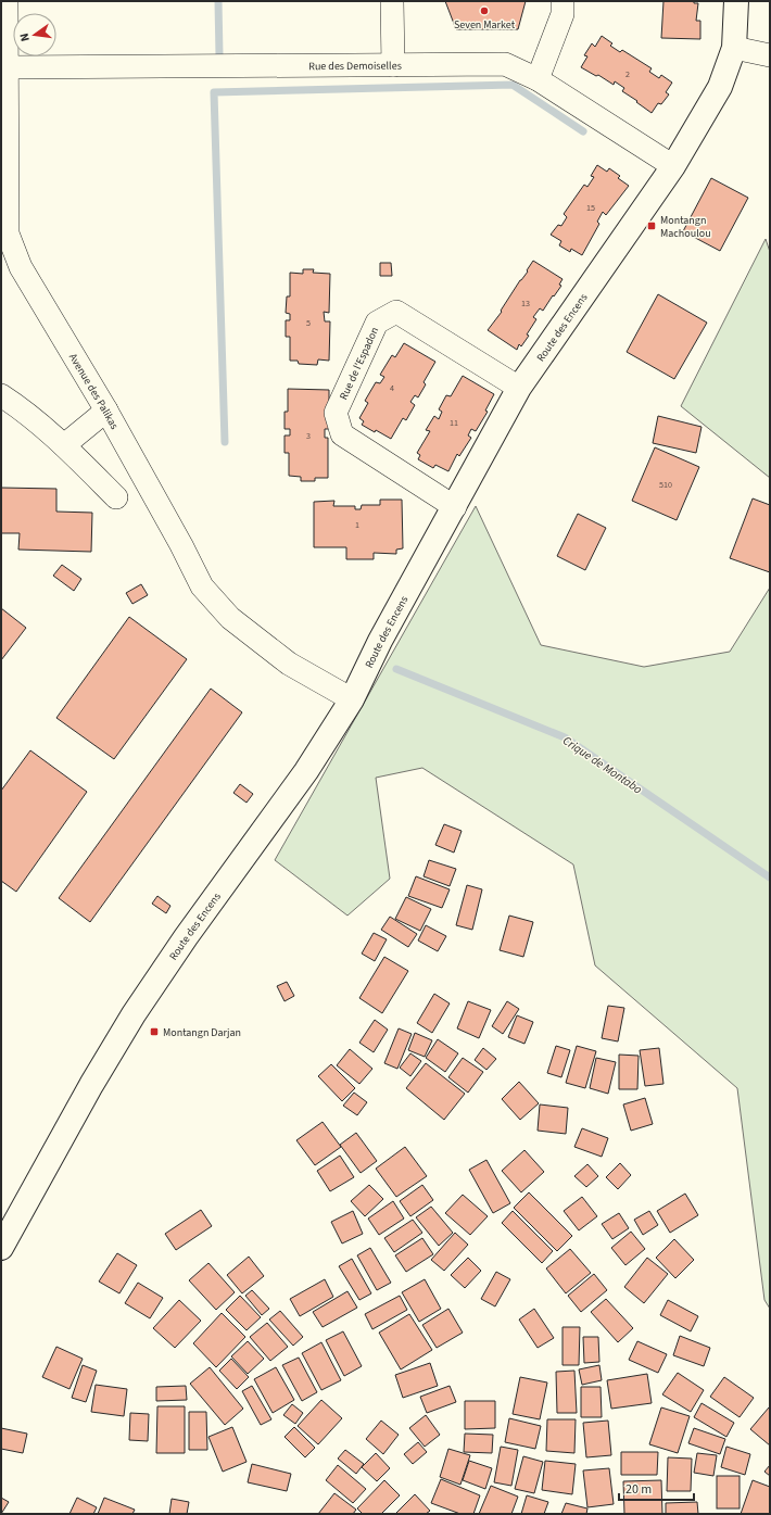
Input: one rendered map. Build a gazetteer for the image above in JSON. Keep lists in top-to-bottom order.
{
  "streets": {
    "street": [
      "Rue des Demoiselles",
      "Route des Encens",
      "Rue de l'Espadon",
      "Avenue des Palikas"
    ]
  },
  "crossings": [
    ["Rue des Demoiselles", "Route des Encens"],
    ["Rue des Demoiselles", "Avenue des Palikas"],
    ["Route des Encens", "Rue de l'Espadon"],
    ["Route des Encens", "Avenue des Palikas"]
  ],
  "water": ["Crique de Montabo"],
  "places": {
    "other": ["Seven Market"],
    "transit": ["Montangn Machoulou", "Montangn Darjan"]
  },
  "house_numbers": [
    "2",
    "15",
    "13",
    "5",
    "4",
    "11",
    "3",
    "510",
    "1"
  ],
  "scale_bar": "20 m",
  "north": "left"
}
